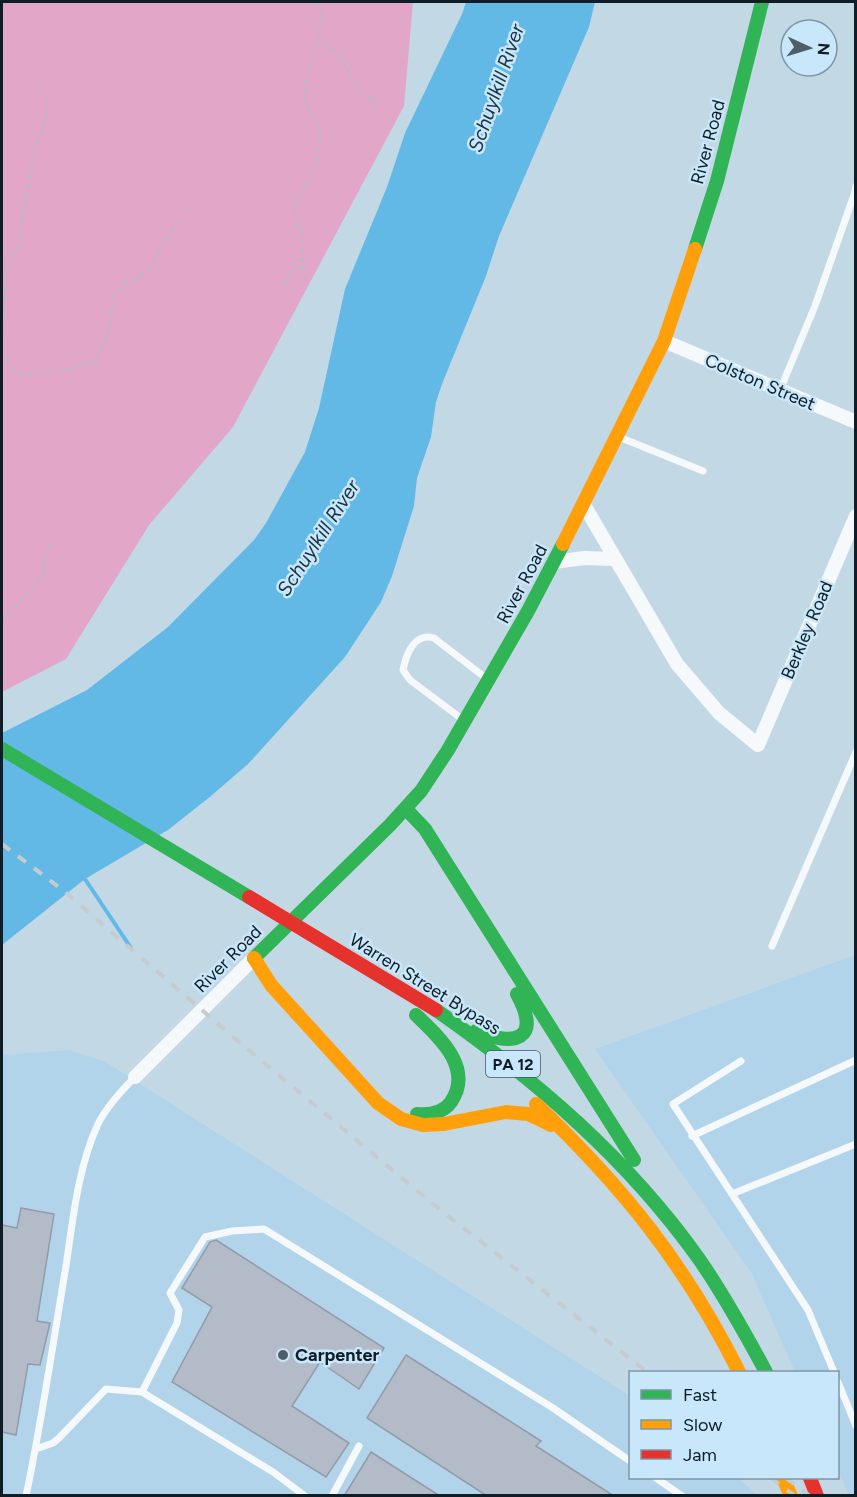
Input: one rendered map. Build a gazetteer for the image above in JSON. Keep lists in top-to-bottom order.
{
  "streets": {
    "main road": ["River Road", "Warren Street Bypass", "PA 12"],
    "street": ["Colston Street", "Berkley Road"]
  },
  "crossings": [
    ["River Road", "Colston Street"],
    ["River Road", "Warren Street Bypass"]
  ],
  "water": ["Schuylkill River"],
  "places": ["Carpenter"],
  "legend": ["Fast", "Slow", "Jam"],
  "north": "right"
}
